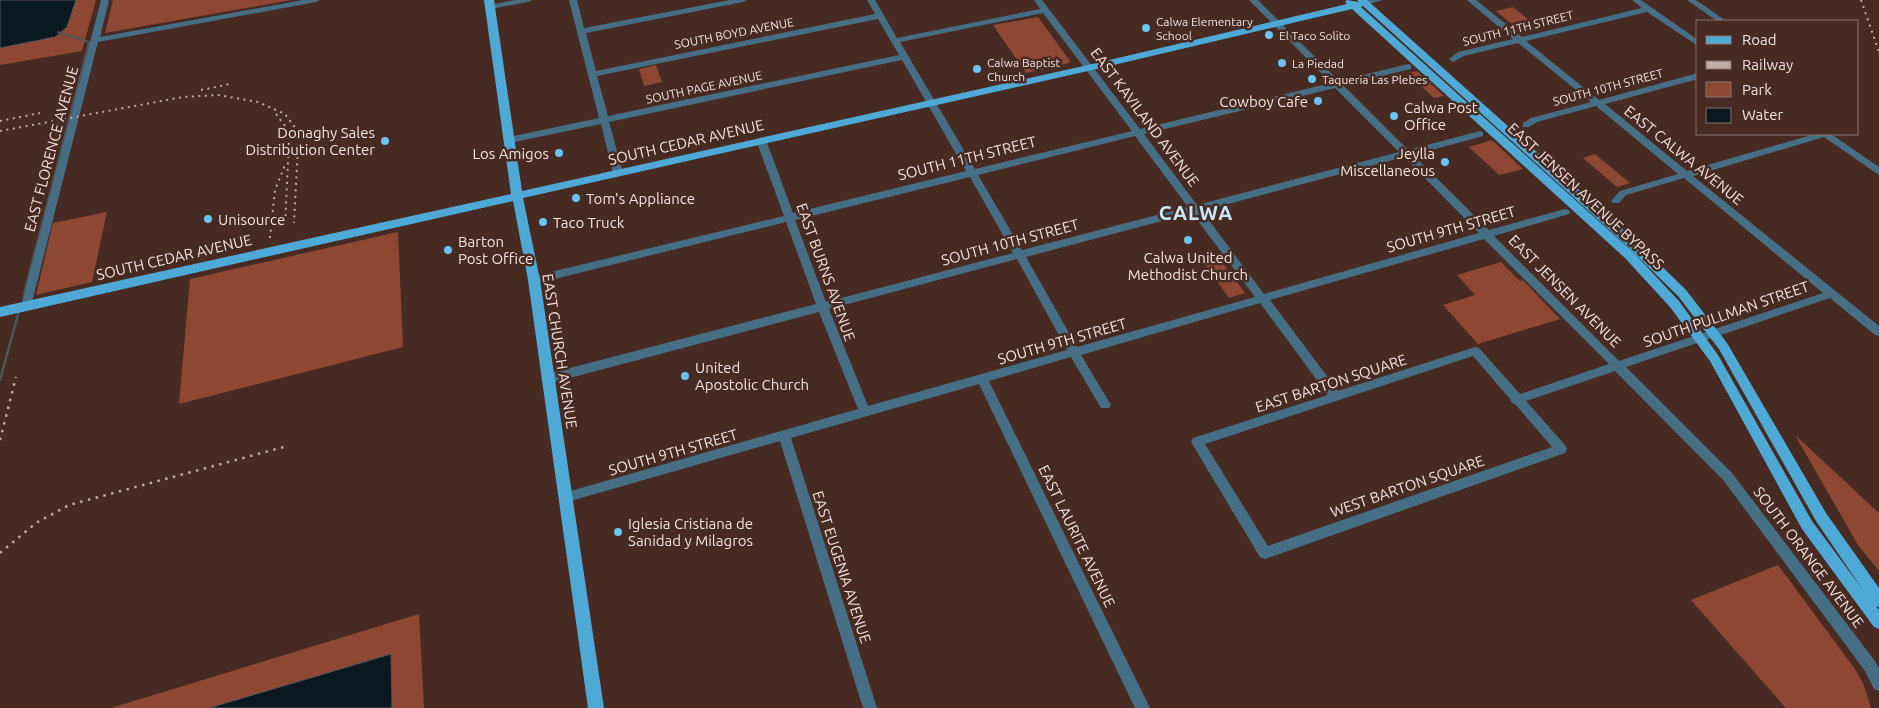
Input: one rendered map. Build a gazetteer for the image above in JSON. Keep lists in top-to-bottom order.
{
  "streets": {
    "main road": ["SOUTH CEDAR AVENUE", "EAST JENSEN AVENUE BYPASS", "EAST CHURCH AVENUE"],
    "street": [
      "SOUTH 11TH STREET",
      "SOUTH BOYD AVENUE",
      "SOUTH PAGE AVENUE",
      "SOUTH 10TH STREET",
      "EAST KAVILAND AVENUE",
      "EAST FLORENCE AVENUE",
      "EAST CALWA AVENUE",
      "SOUTH 9TH STREET",
      "EAST BURNS AVENUE",
      "EAST JENSEN AVENUE",
      "SOUTH PULLMAN STREET",
      "EAST BARTON SQUARE",
      "WEST BARTON SQUARE",
      "EAST LAURITE AVENUE",
      "SOUTH ORANGE AVENUE",
      "EAST EUGENIA AVENUE"
    ]
  },
  "crossings": [
    ["SOUTH 11TH STREET", "EAST KAVILAND AVENUE"],
    ["SOUTH 11TH STREET", "EAST CALWA AVENUE"],
    ["SOUTH 11TH STREET", "EAST BURNS AVENUE"],
    ["SOUTH 11TH STREET", "EAST JENSEN AVENUE"],
    ["SOUTH 11TH STREET", "EAST CHURCH AVENUE"],
    ["SOUTH PAGE AVENUE", "EAST CHURCH AVENUE"],
    ["SOUTH 10TH STREET", "EAST KAVILAND AVENUE"],
    ["SOUTH 10TH STREET", "EAST CALWA AVENUE"],
    ["SOUTH 10TH STREET", "EAST BURNS AVENUE"],
    ["SOUTH 10TH STREET", "EAST JENSEN AVENUE"],
    ["SOUTH 10TH STREET", "EAST CHURCH AVENUE"],
    ["EAST KAVILAND AVENUE", "SOUTH CEDAR AVENUE"],
    ["EAST KAVILAND AVENUE", "SOUTH 9TH STREET"],
    ["EAST KAVILAND AVENUE", "EAST BARTON SQUARE"],
    ["SOUTH CEDAR AVENUE", "EAST FLORENCE AVENUE"],
    ["SOUTH CEDAR AVENUE", "EAST JENSEN AVENUE BYPASS"],
    ["SOUTH CEDAR AVENUE", "EAST BURNS AVENUE"],
    ["SOUTH CEDAR AVENUE", "EAST JENSEN AVENUE"],
    ["SOUTH CEDAR AVENUE", "EAST CHURCH AVENUE"],
    ["EAST CALWA AVENUE", "SOUTH PULLMAN STREET"],
    ["EAST JENSEN AVENUE BYPASS", "SOUTH PULLMAN STREET"],
    ["SOUTH 9TH STREET", "EAST BURNS AVENUE"],
    ["SOUTH 9TH STREET", "EAST JENSEN AVENUE"],
    ["SOUTH 9TH STREET", "EAST CHURCH AVENUE"],
    ["SOUTH 9TH STREET", "EAST LAURITE AVENUE"],
    ["SOUTH 9TH STREET", "EAST EUGENIA AVENUE"],
    ["EAST JENSEN AVENUE", "SOUTH PULLMAN STREET"],
    ["EAST JENSEN AVENUE", "SOUTH ORANGE AVENUE"],
    ["SOUTH PULLMAN STREET", "EAST BARTON SQUARE"],
    ["SOUTH PULLMAN STREET", "WEST BARTON SQUARE"],
    ["EAST BARTON SQUARE", "WEST BARTON SQUARE"]
  ],
  "districts": ["CALWA"],
  "places": [
    "Calwa Elementary School",
    "El Taco Solito",
    "La Piedad",
    "Calwa Baptist Church",
    "Taqueria Las Plebes",
    "Cowboy Cafe",
    "Calwa Post Office",
    "Donaghy Sales Distribution Center",
    "Los Amigos",
    "Jeylla Miscellaneous",
    "Tom's Appliance",
    "Unisource",
    "Taco Truck",
    "Calwa United Methodist Church",
    "Barton Post Office",
    "United Apostolic Church",
    "Iglesia Cristiana de Sanidad y Milagros"
  ],
  "legend": [
    "Road",
    "Railway",
    "Park",
    "Water"
  ]
}
